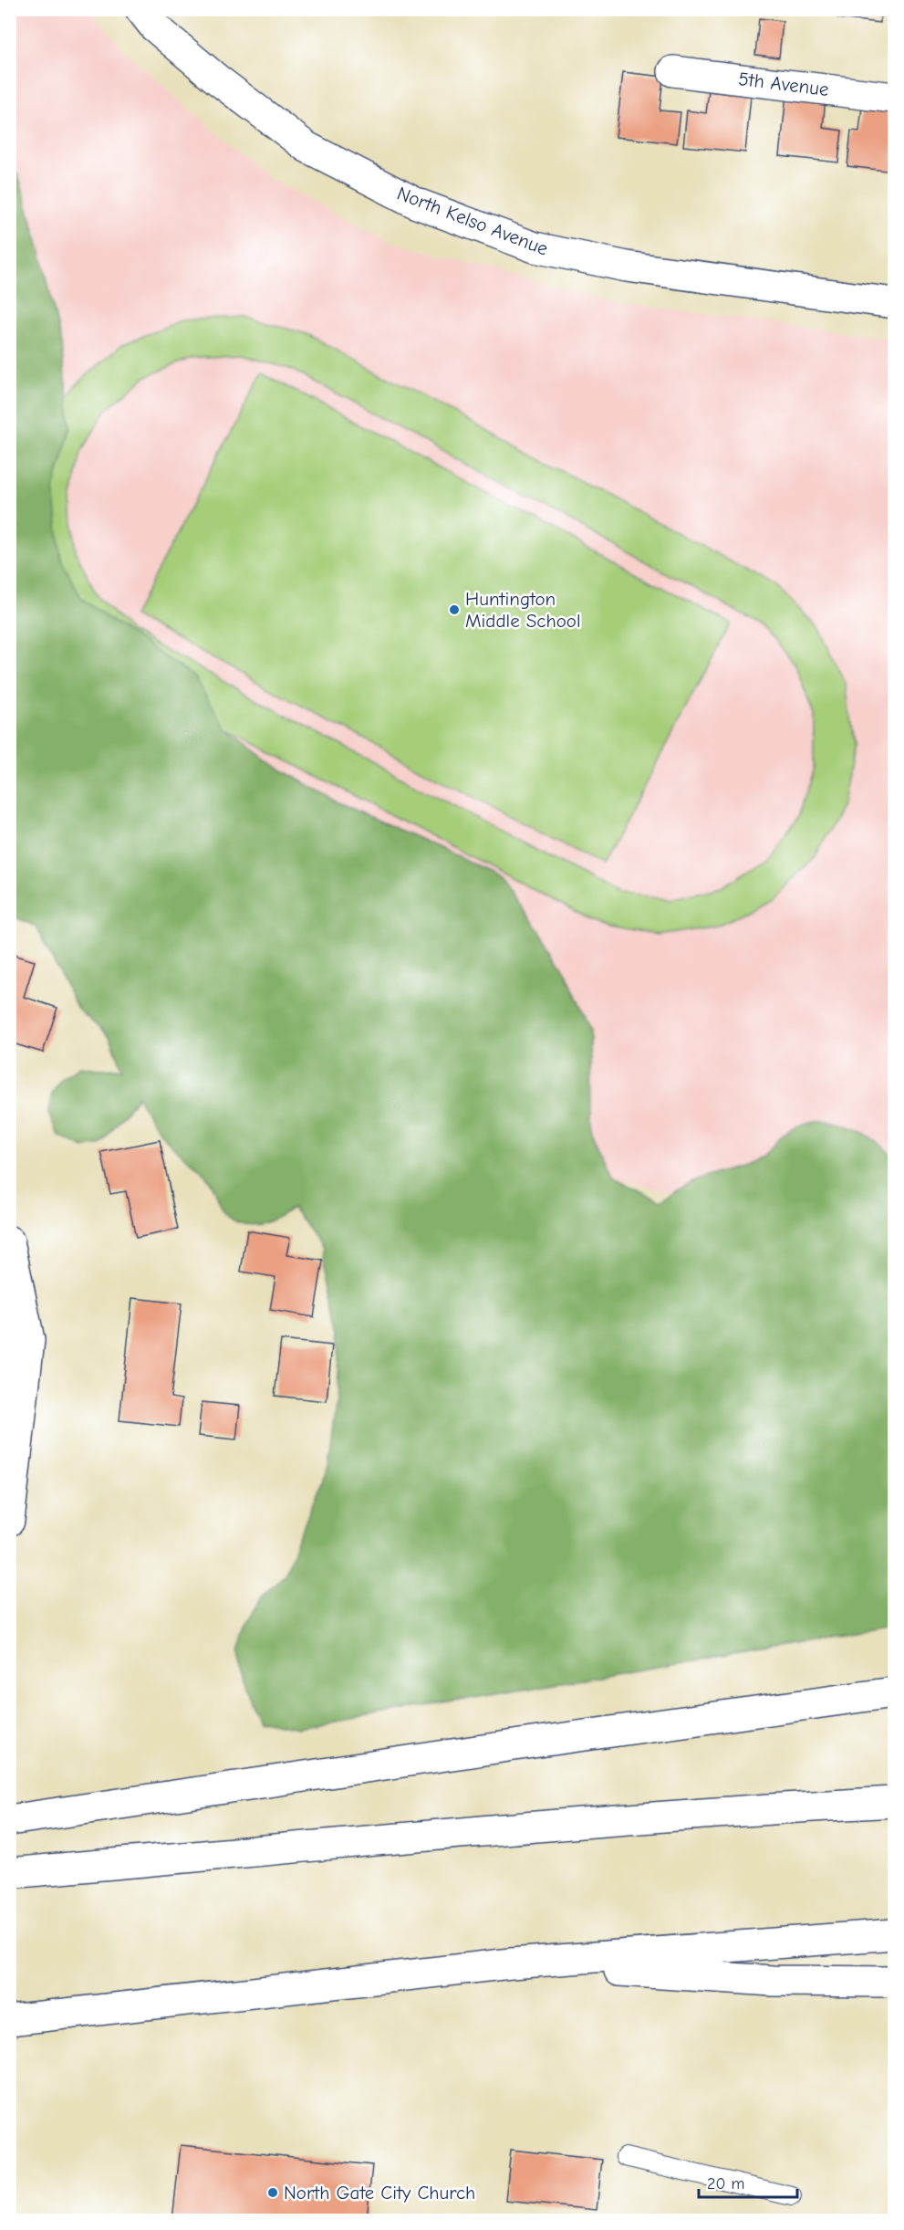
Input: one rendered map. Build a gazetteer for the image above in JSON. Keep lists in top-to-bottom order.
{
  "streets": {
    "main road": ["5th Avenue", "North Kelso Avenue"]
  },
  "places": ["Huntington Middle School", "North Gate City Church"],
  "scale_bar": "20 m"
}
